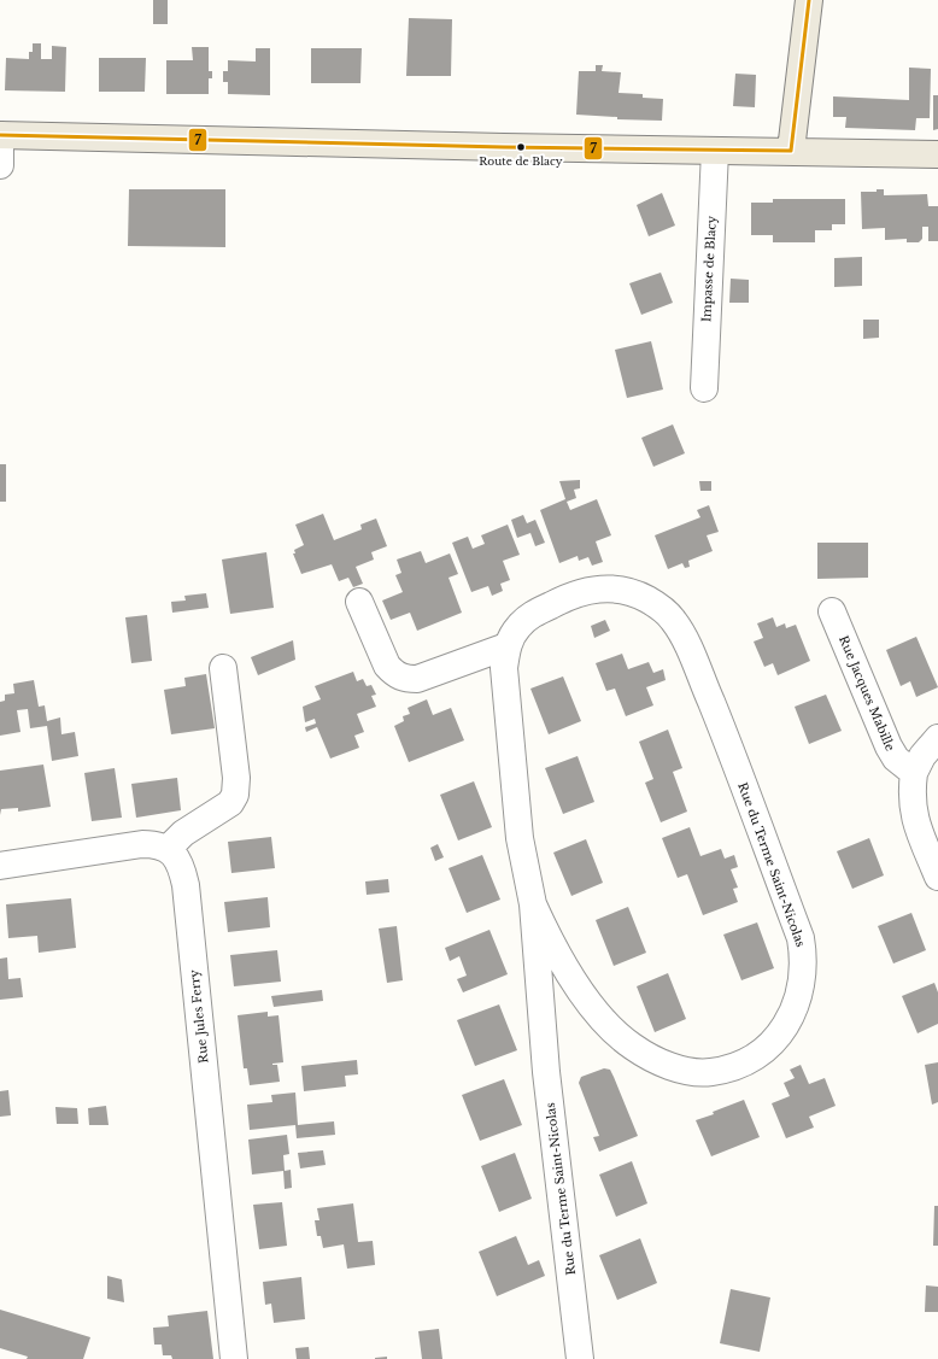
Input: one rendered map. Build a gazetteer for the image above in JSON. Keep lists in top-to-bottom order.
{
  "streets": {
    "street": [
      "Impasse de Blacy",
      "Rue Jacques Mabille",
      "Rue du Terme Saint-Nicolas",
      "Rue Jules Ferry"
    ]
  },
  "places": ["Route de Blacy"],
  "lines": ["transit line 7"]
}
